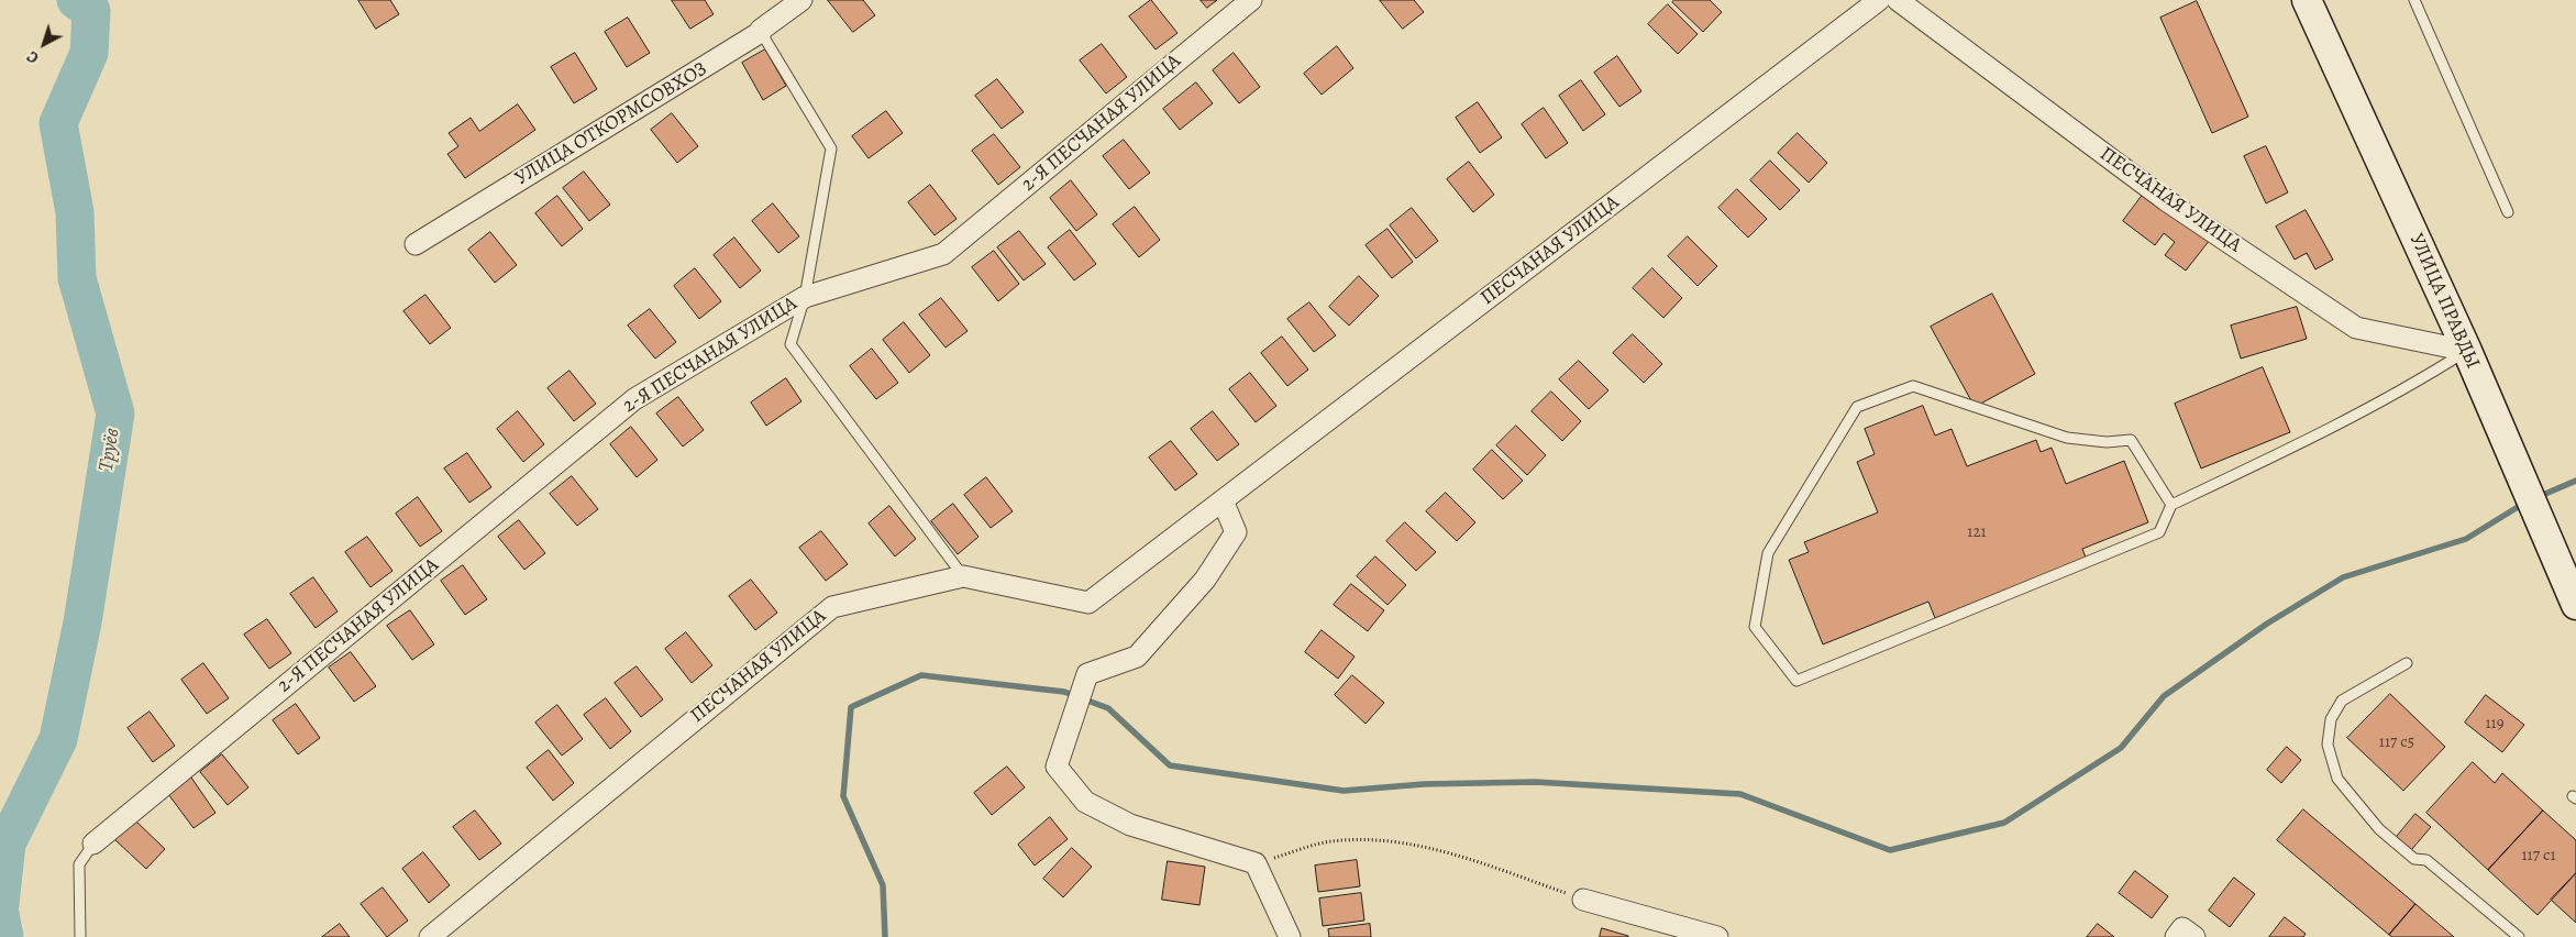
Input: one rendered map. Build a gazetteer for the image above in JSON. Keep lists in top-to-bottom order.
{
  "streets": {
    "street": [
      "2-Я ПЕСЧАНАЯ УЛИЦА",
      "УЛИЦА ОТКОРМСОВХОЗ",
      "ПЕСЧАНАЯ УЛИЦА",
      "УЛИЦА ПРАВДЫ"
    ]
  },
  "crossings": [
    ["ПЕСЧАНАЯ УЛИЦА", "УЛИЦА ПРАВДЫ"]
  ],
  "water": ["Труёв"],
  "house_numbers": [
    "121",
    "119",
    "117 с5",
    "117 с1"
  ],
  "north": "bottom left"
}
